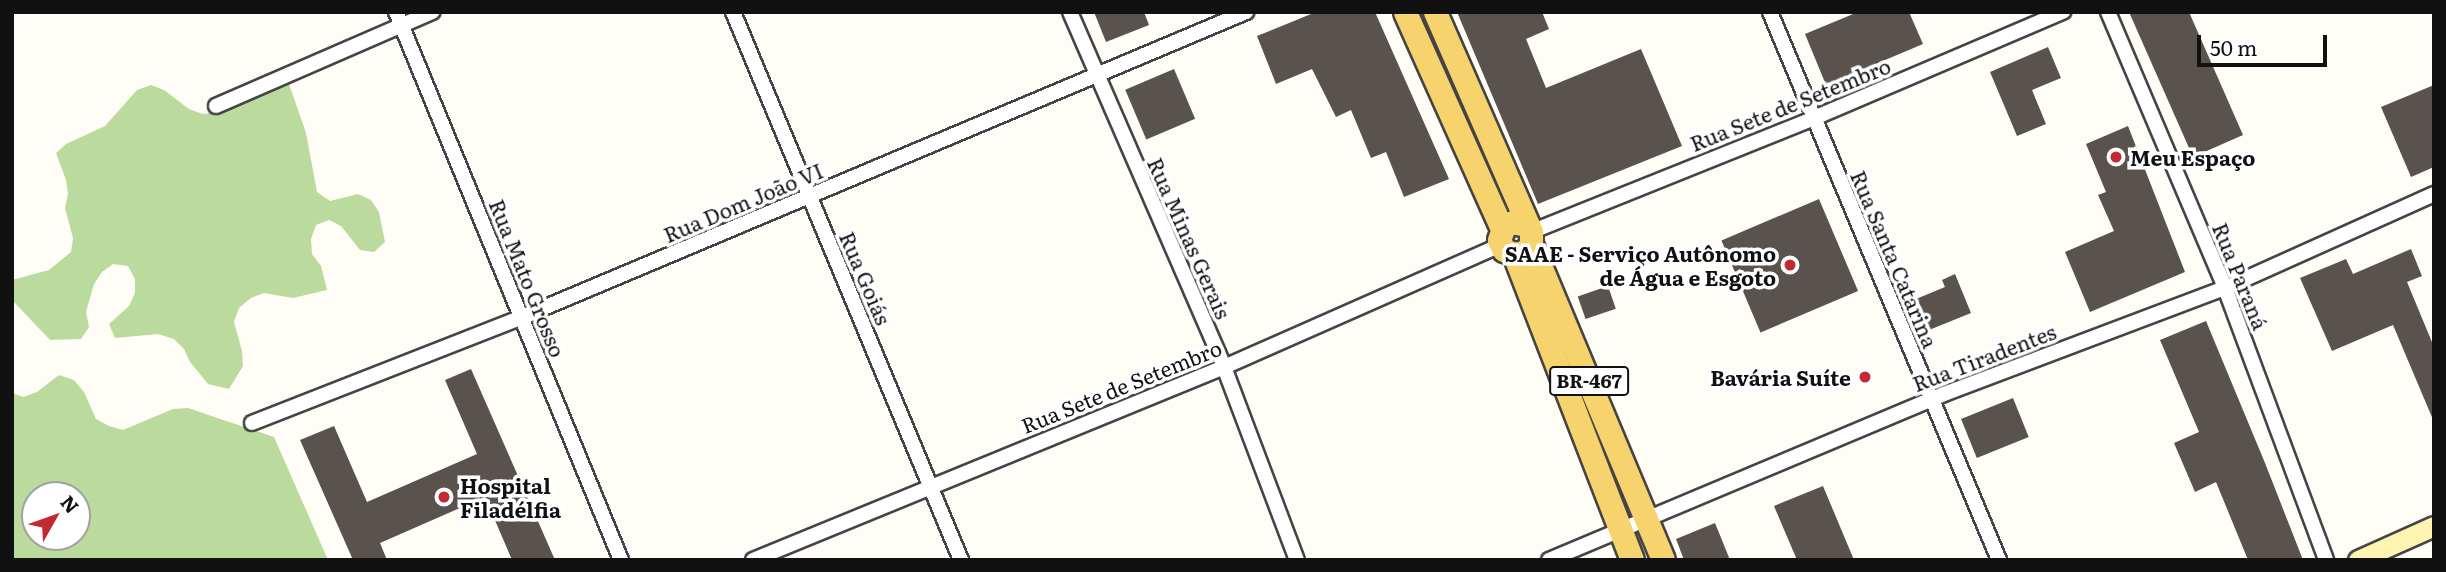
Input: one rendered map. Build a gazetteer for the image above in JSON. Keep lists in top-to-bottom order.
{
  "streets": {
    "main road": ["BR-467"],
    "street": [
      "Rua Sete de Setembro",
      "Rua Dom João VI",
      "Rua Minas Gerais",
      "Rua Santa Catarina",
      "Rua Paraná",
      "Rua Mato Grosso",
      "Rua Goiás",
      "Rua Tiradentes"
    ]
  },
  "crossings": [
    ["Rua Sete de Setembro", "Rua Minas Gerais"],
    ["Rua Sete de Setembro", "Rua Santa Catarina"],
    ["Rua Sete de Setembro", "Rua Goiás"],
    ["Rua Sete de Setembro", "BR-467"],
    ["Rua Dom João VI", "Rua Minas Gerais"],
    ["Rua Dom João VI", "Rua Mato Grosso"],
    ["Rua Dom João VI", "Rua Goiás"],
    ["Rua Santa Catarina", "Rua Tiradentes"],
    ["Rua Paraná", "Rua Tiradentes"],
    ["Rua Tiradentes", "BR-467"]
  ],
  "places": [
    "Meu Espaço",
    "SAAE - Serviço Autônomo de Água e Esgoto",
    "Bavária Suíte",
    "Hospital Filadélfia"
  ],
  "scale_bar": "50 m",
  "north": "top right"
}
